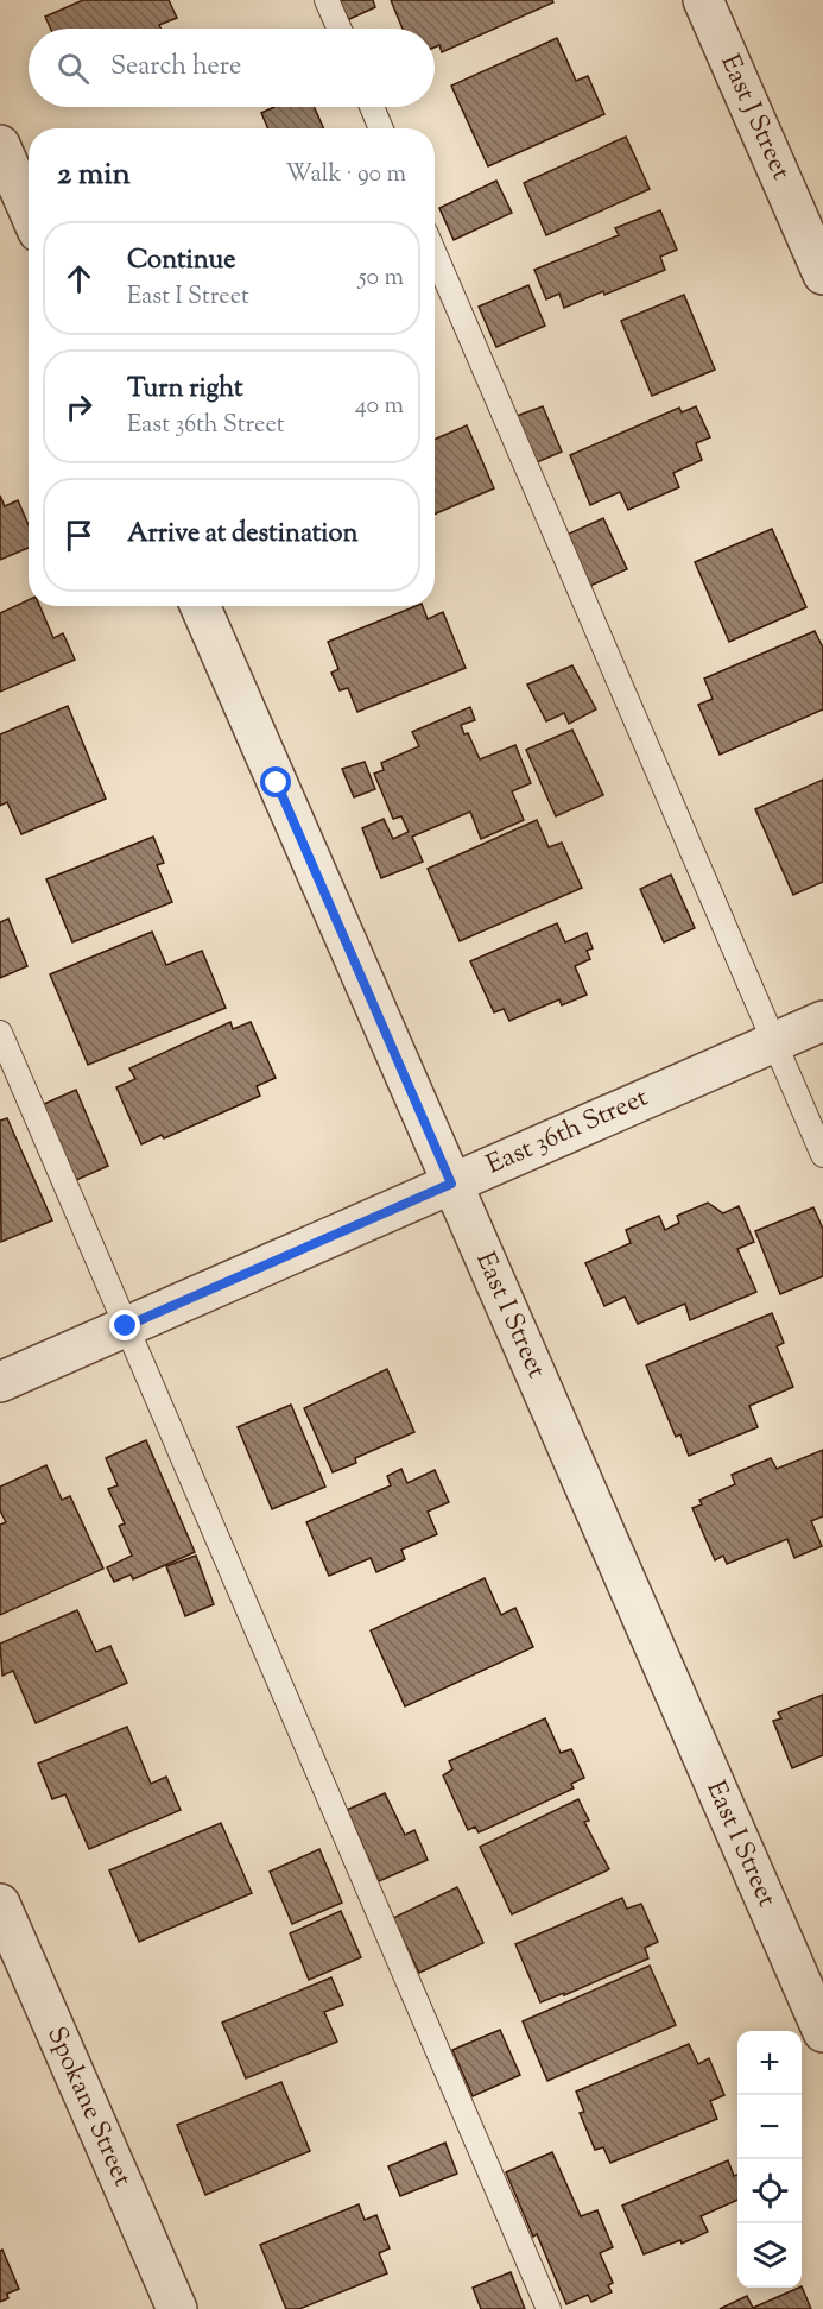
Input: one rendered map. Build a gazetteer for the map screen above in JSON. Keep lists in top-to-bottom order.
{
  "streets": {
    "street": [
      "East J Street",
      "East 36th Street",
      "East I Street",
      "Spokane Street"
    ]
  },
  "crossings": [
    ["East 36th Street", "East I Street"]
  ],
  "page": {
    "search": "Search here",
    "heading": ["2 min", "Walk · 90 m"],
    "list": [
      ["Continue", "East I Street", "50 m"],
      ["Turn right", "East 36th Street", "40 m"],
      "Arrive at destination"
    ],
    "map_buttons": ["+", "−"]
  }
}
